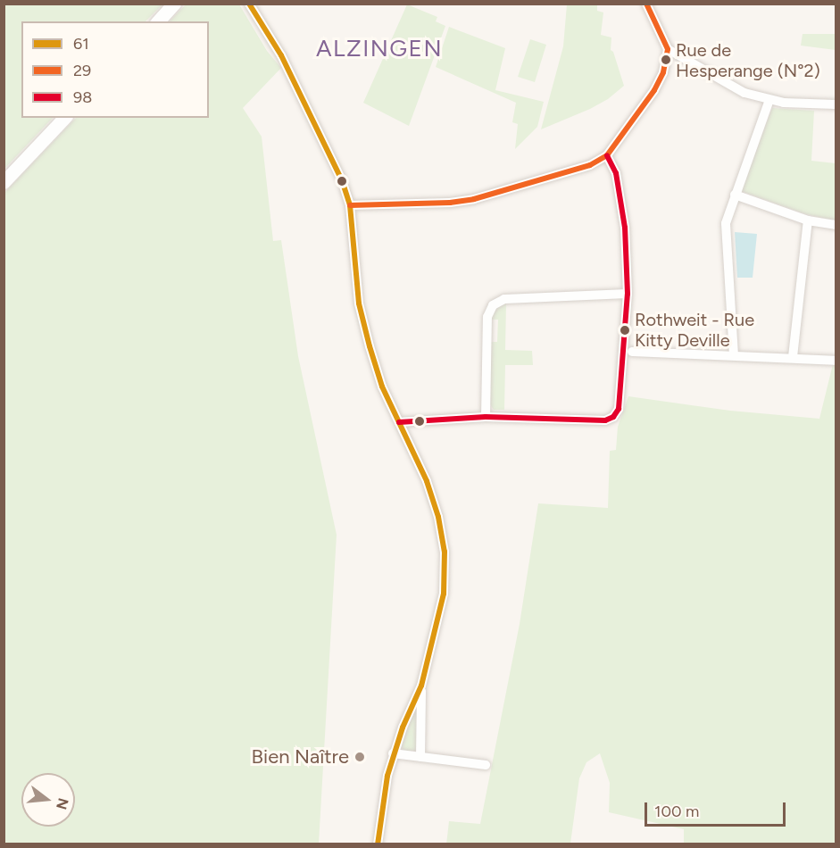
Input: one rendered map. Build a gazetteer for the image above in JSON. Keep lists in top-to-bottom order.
{
  "districts": ["ALZINGEN"],
  "places": ["Rue de Hesperange (N°2)", "Rothweit - Rue Kitty Deville", "Bien Naître"],
  "lines": ["transit line 61", "transit line 29", "transit line 98"],
  "legend": ["61", "29", "98"],
  "scale_bar": "100 m",
  "north": "right"
}
